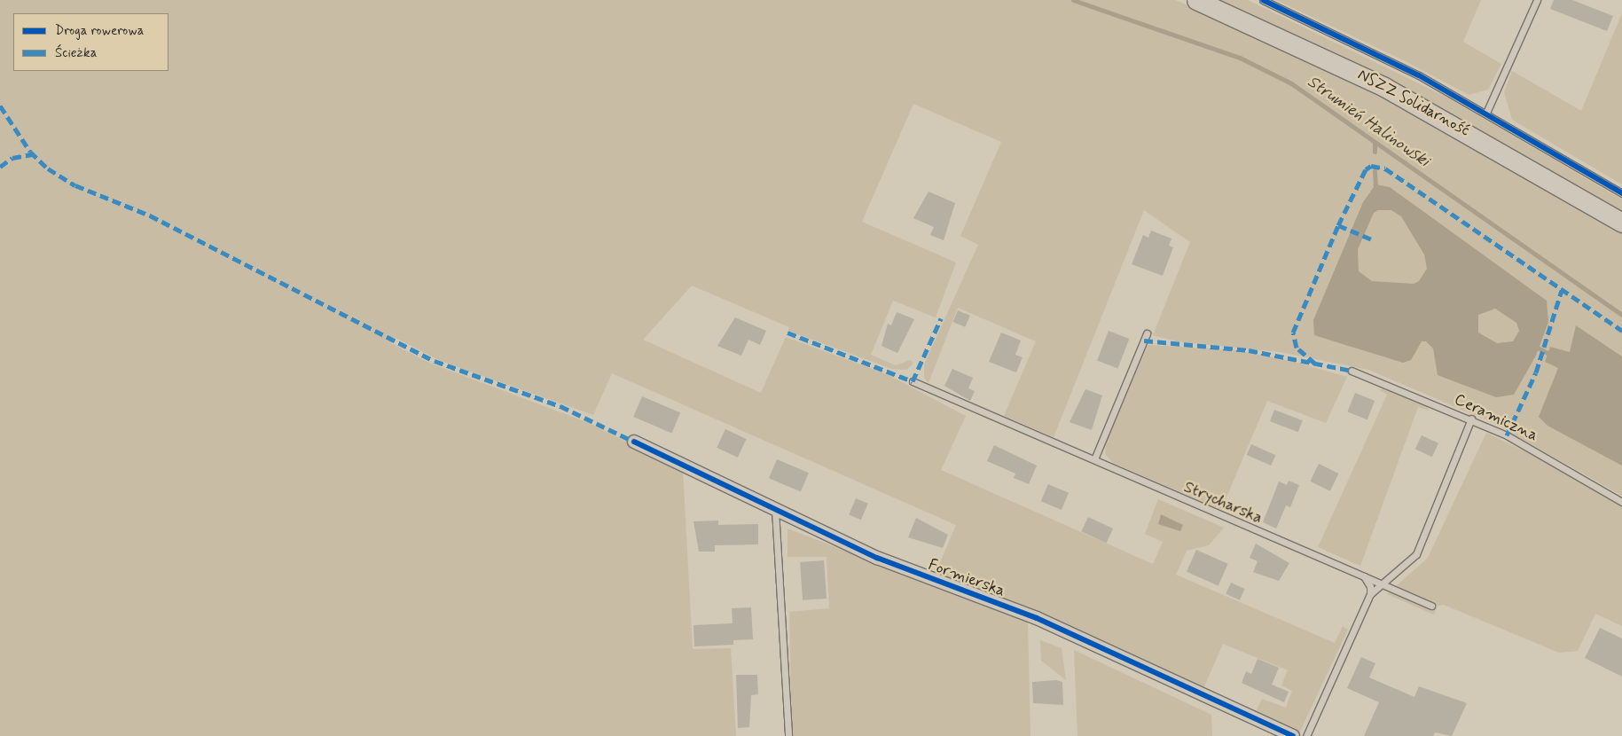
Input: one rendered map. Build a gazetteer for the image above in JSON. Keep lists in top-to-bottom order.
{
  "streets": {
    "main road": ["NSZZ Solidarność"],
    "street": ["Formierska"],
    "lane": ["Ceramiczna", "Strycharska"]
  },
  "water": ["Strumień Halinowski"],
  "legend": ["Droga rowerowa", "Ścieżka"]
}
